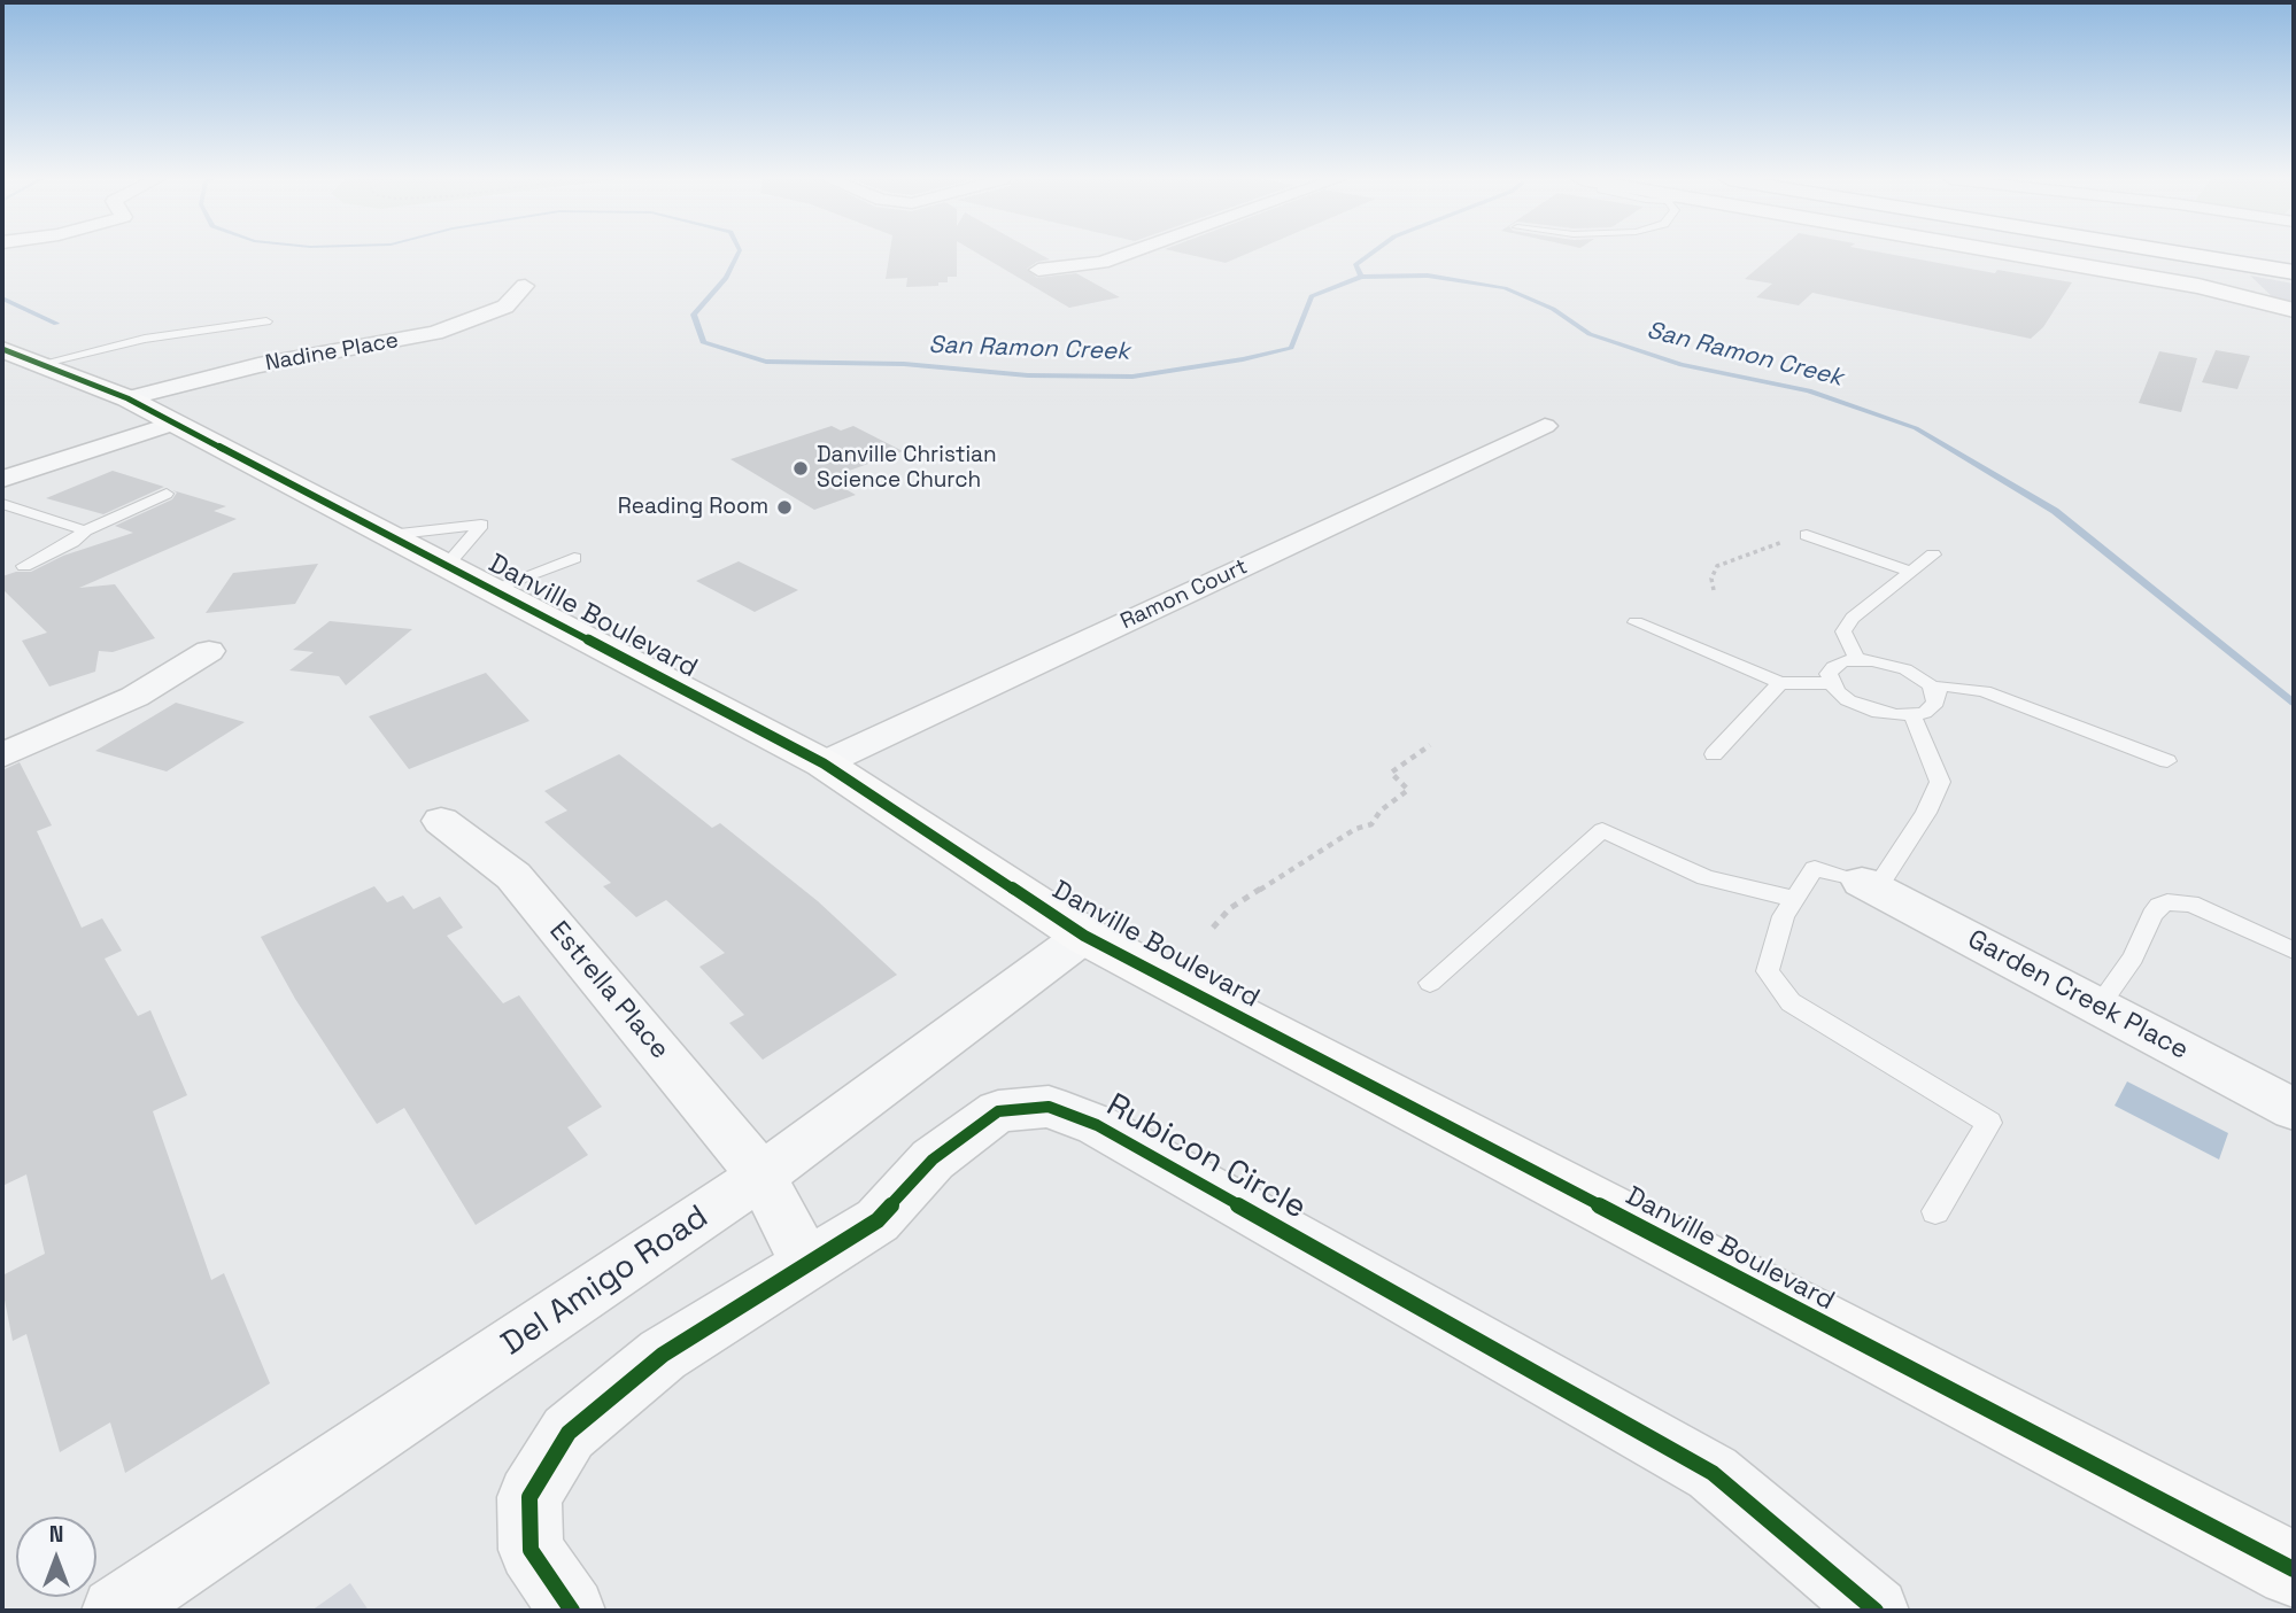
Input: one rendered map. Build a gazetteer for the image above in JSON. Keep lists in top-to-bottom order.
{
  "streets": {
    "main road": ["Danville Boulevard"],
    "street": [
      "Nadine Place",
      "Ramon Court",
      "Estrella Place",
      "Garden Creek Place",
      "Rubicon Circle",
      "Del Amigo Road"
    ]
  },
  "crossings": [
    ["Nadine Place", "Danville Boulevard"],
    ["Ramon Court", "Danville Boulevard"],
    ["Danville Boulevard", "Del Amigo Road"],
    ["Estrella Place", "Del Amigo Road"]
  ],
  "water": ["San Ramon Creek"],
  "places": ["Danville Christian Science Church", "Reading Room"],
  "north": "top"
}
